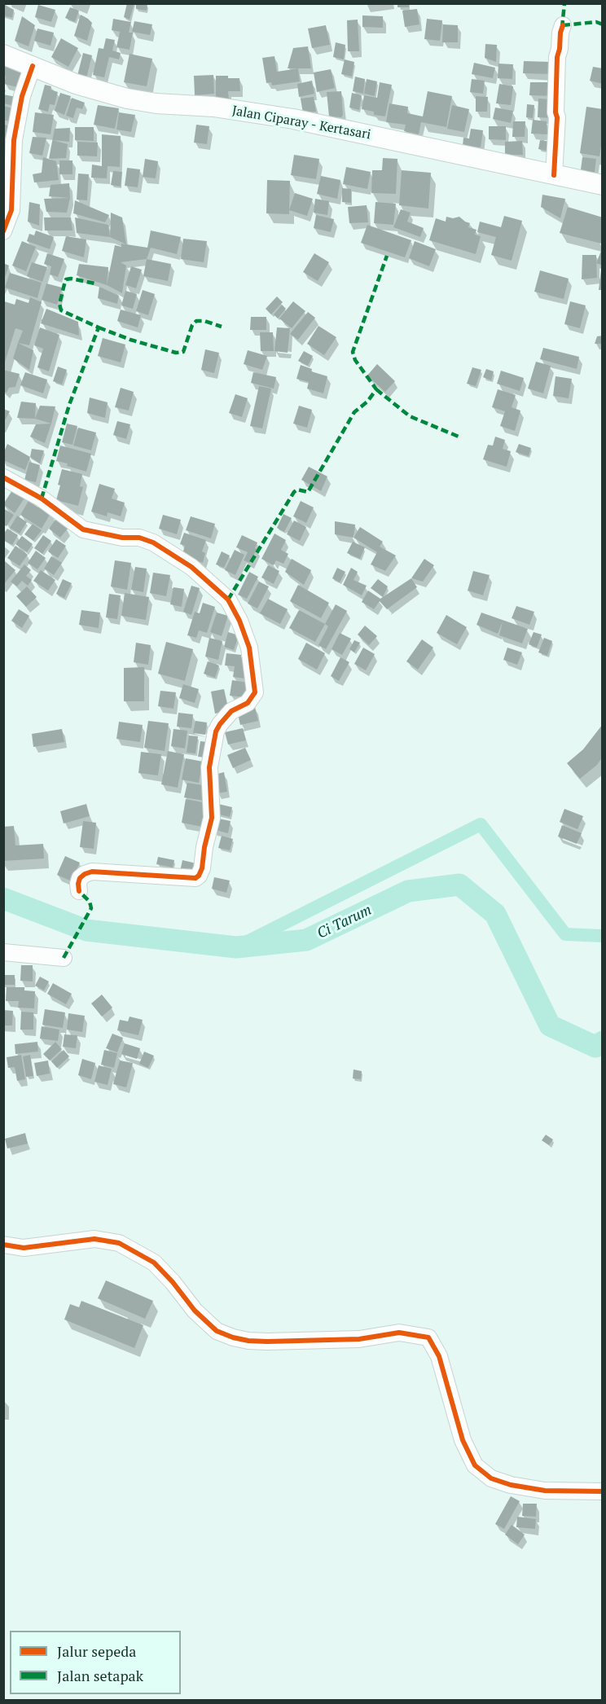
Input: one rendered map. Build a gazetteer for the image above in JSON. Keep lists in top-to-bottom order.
{
  "streets": {
    "main road": ["Jalan Ciparay - Kertasari"]
  },
  "water": ["Ci Tarum"],
  "legend": ["Jalur sepeda", "Jalan setapak"]
}
